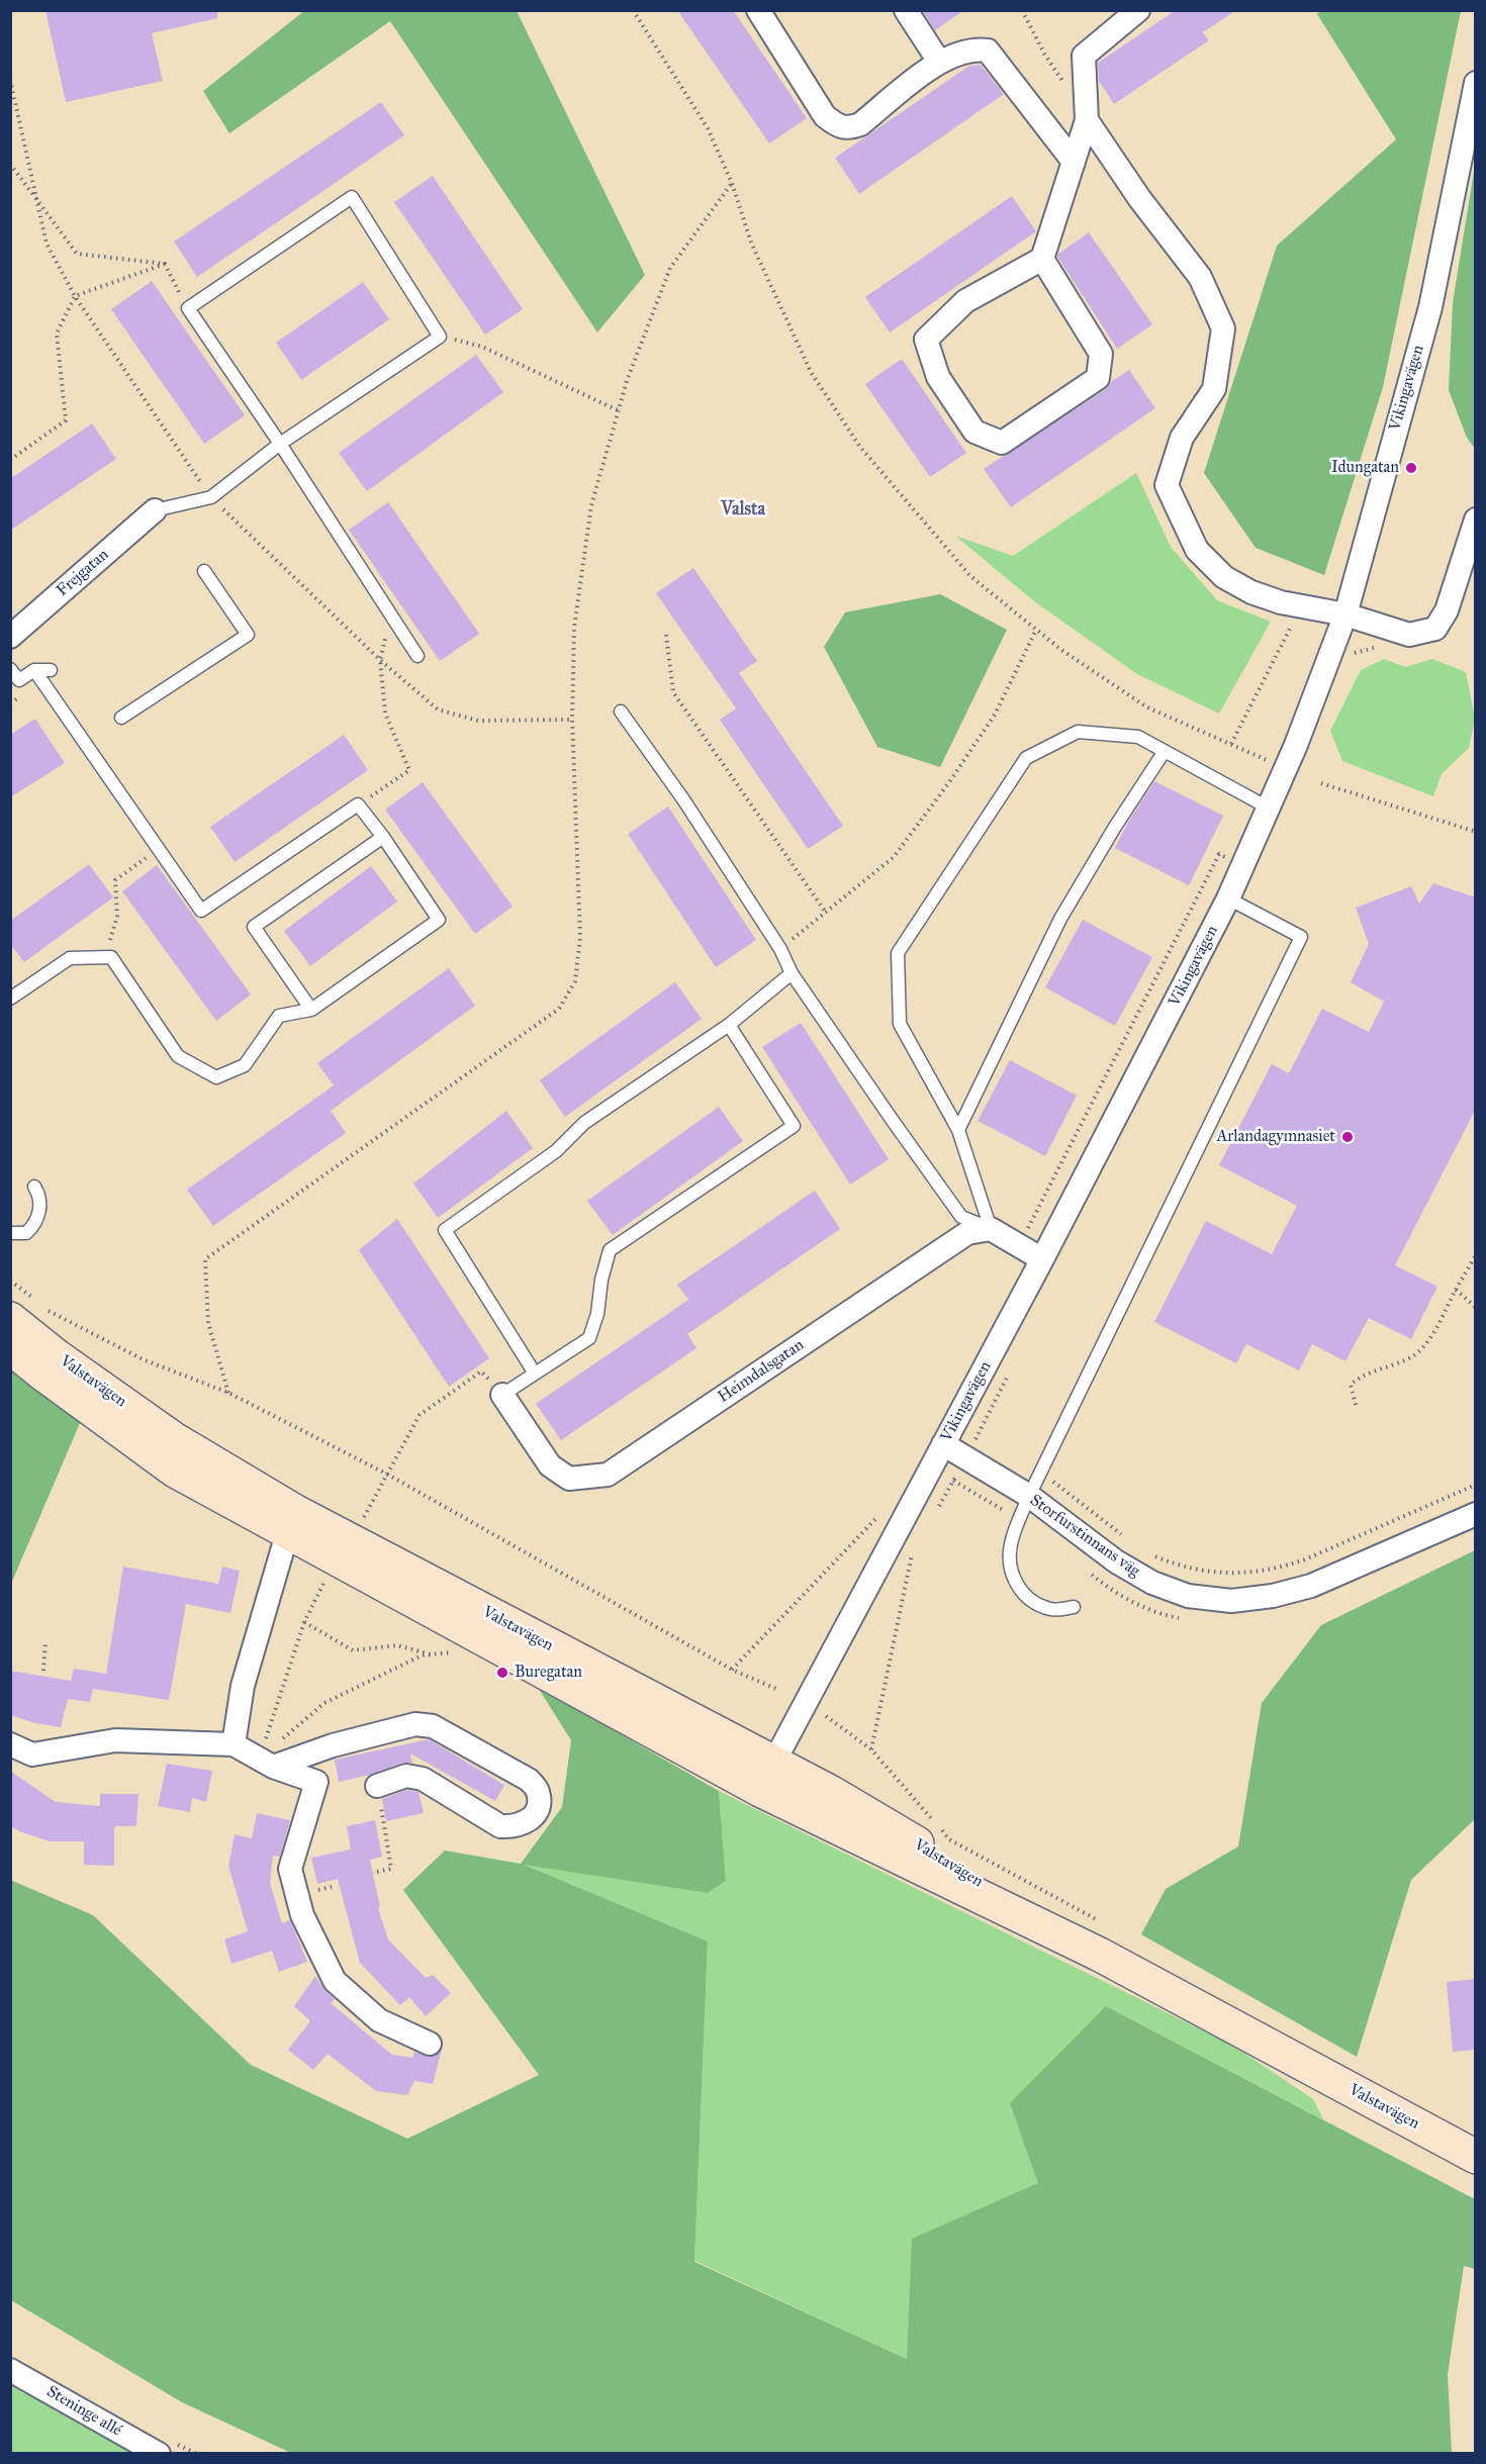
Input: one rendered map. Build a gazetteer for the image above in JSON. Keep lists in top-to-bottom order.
{
  "streets": {
    "street": [
      "Vikingavägen",
      "Frejgatan",
      "Heimdalsgatan",
      "Valstavägen",
      "Storfurstinnans väg",
      "Steninge allé"
    ]
  },
  "crossings": [
    ["Vikingavägen", "Valstavägen"],
    ["Vikingavägen", "Storfurstinnans väg"]
  ],
  "districts": ["Valsta"],
  "places": ["Idungatan", "Arlandagymnasiet", "Buregatan"]
}
